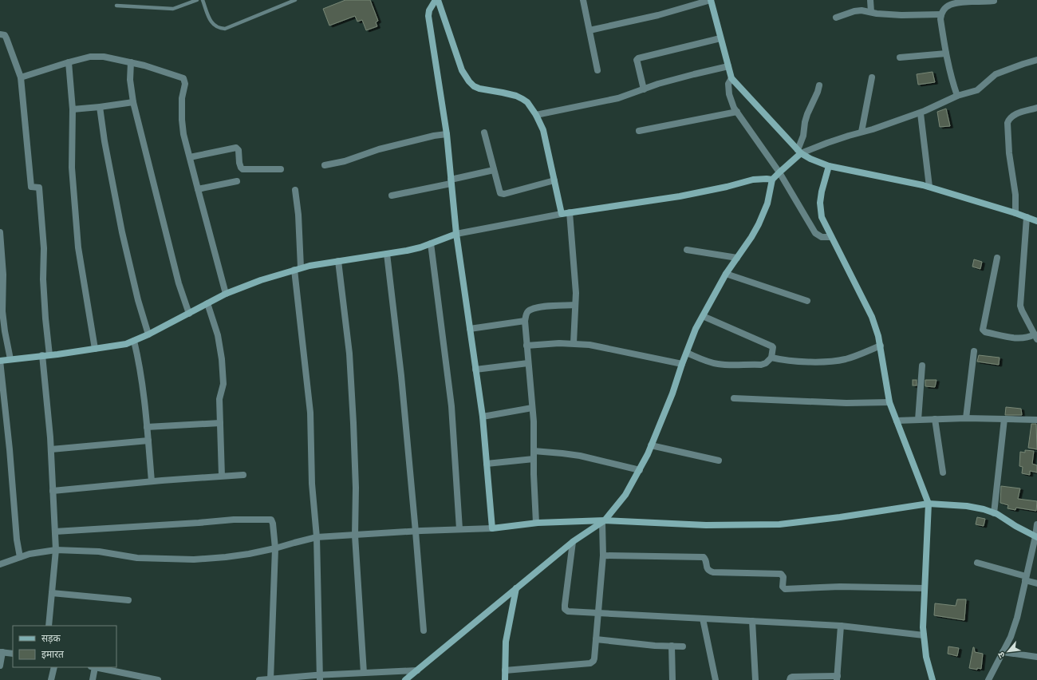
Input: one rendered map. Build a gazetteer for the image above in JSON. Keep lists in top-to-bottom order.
{
  "legend": ["सड़क", "इमारत"],
  "north": "bottom left"
}
